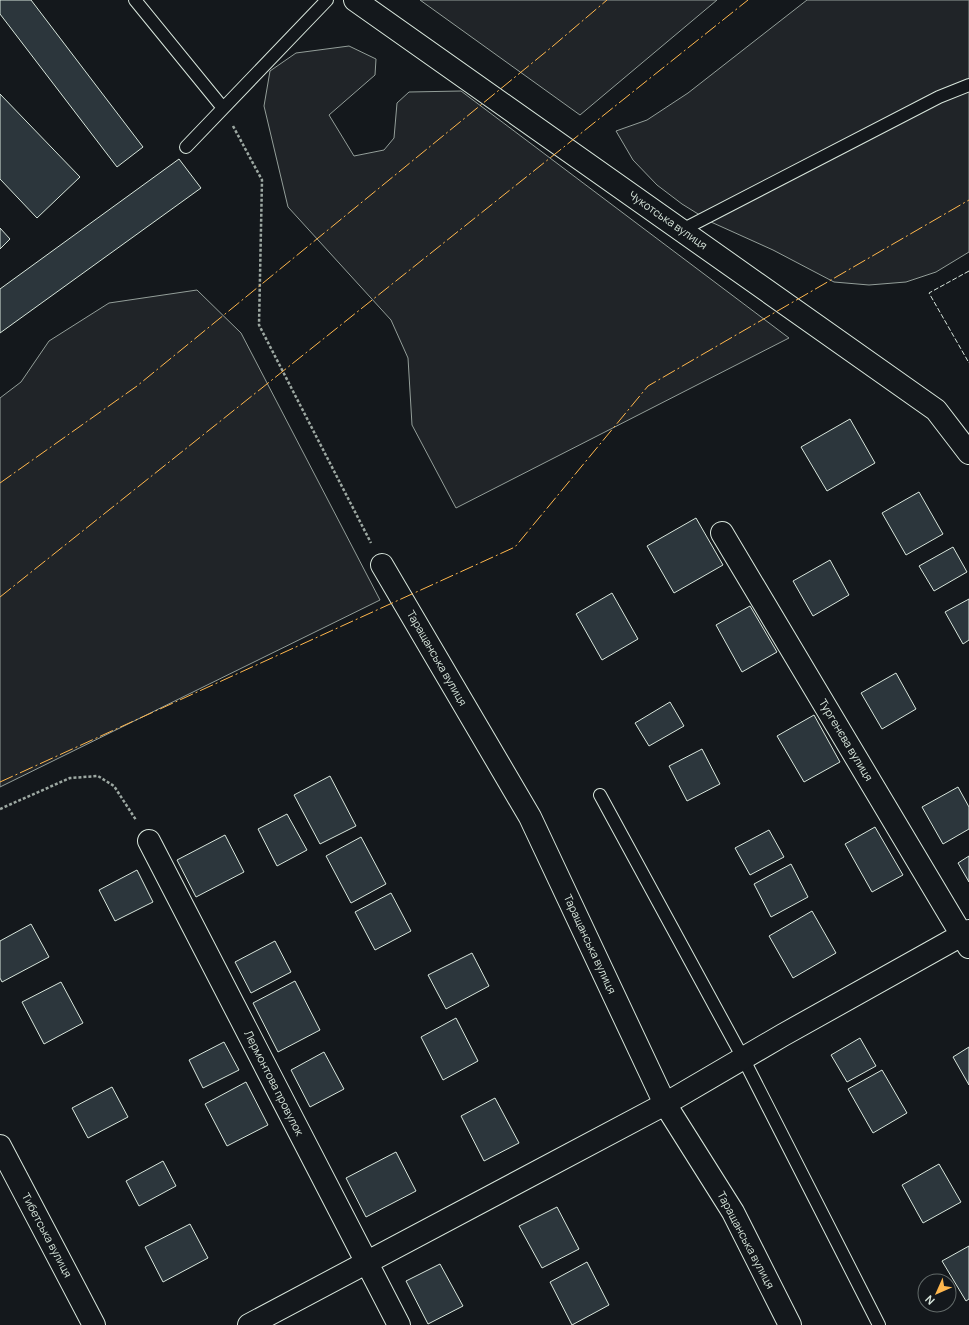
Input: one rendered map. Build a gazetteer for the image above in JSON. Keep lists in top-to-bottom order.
{
  "streets": {
    "street": [
      "Чукотська вулиця",
      "Таращанська вулиця",
      "Тургенєва вулиця",
      "Лермонтова провулок",
      "Тибетська вулиця"
    ]
  },
  "north": "bottom left"
}
